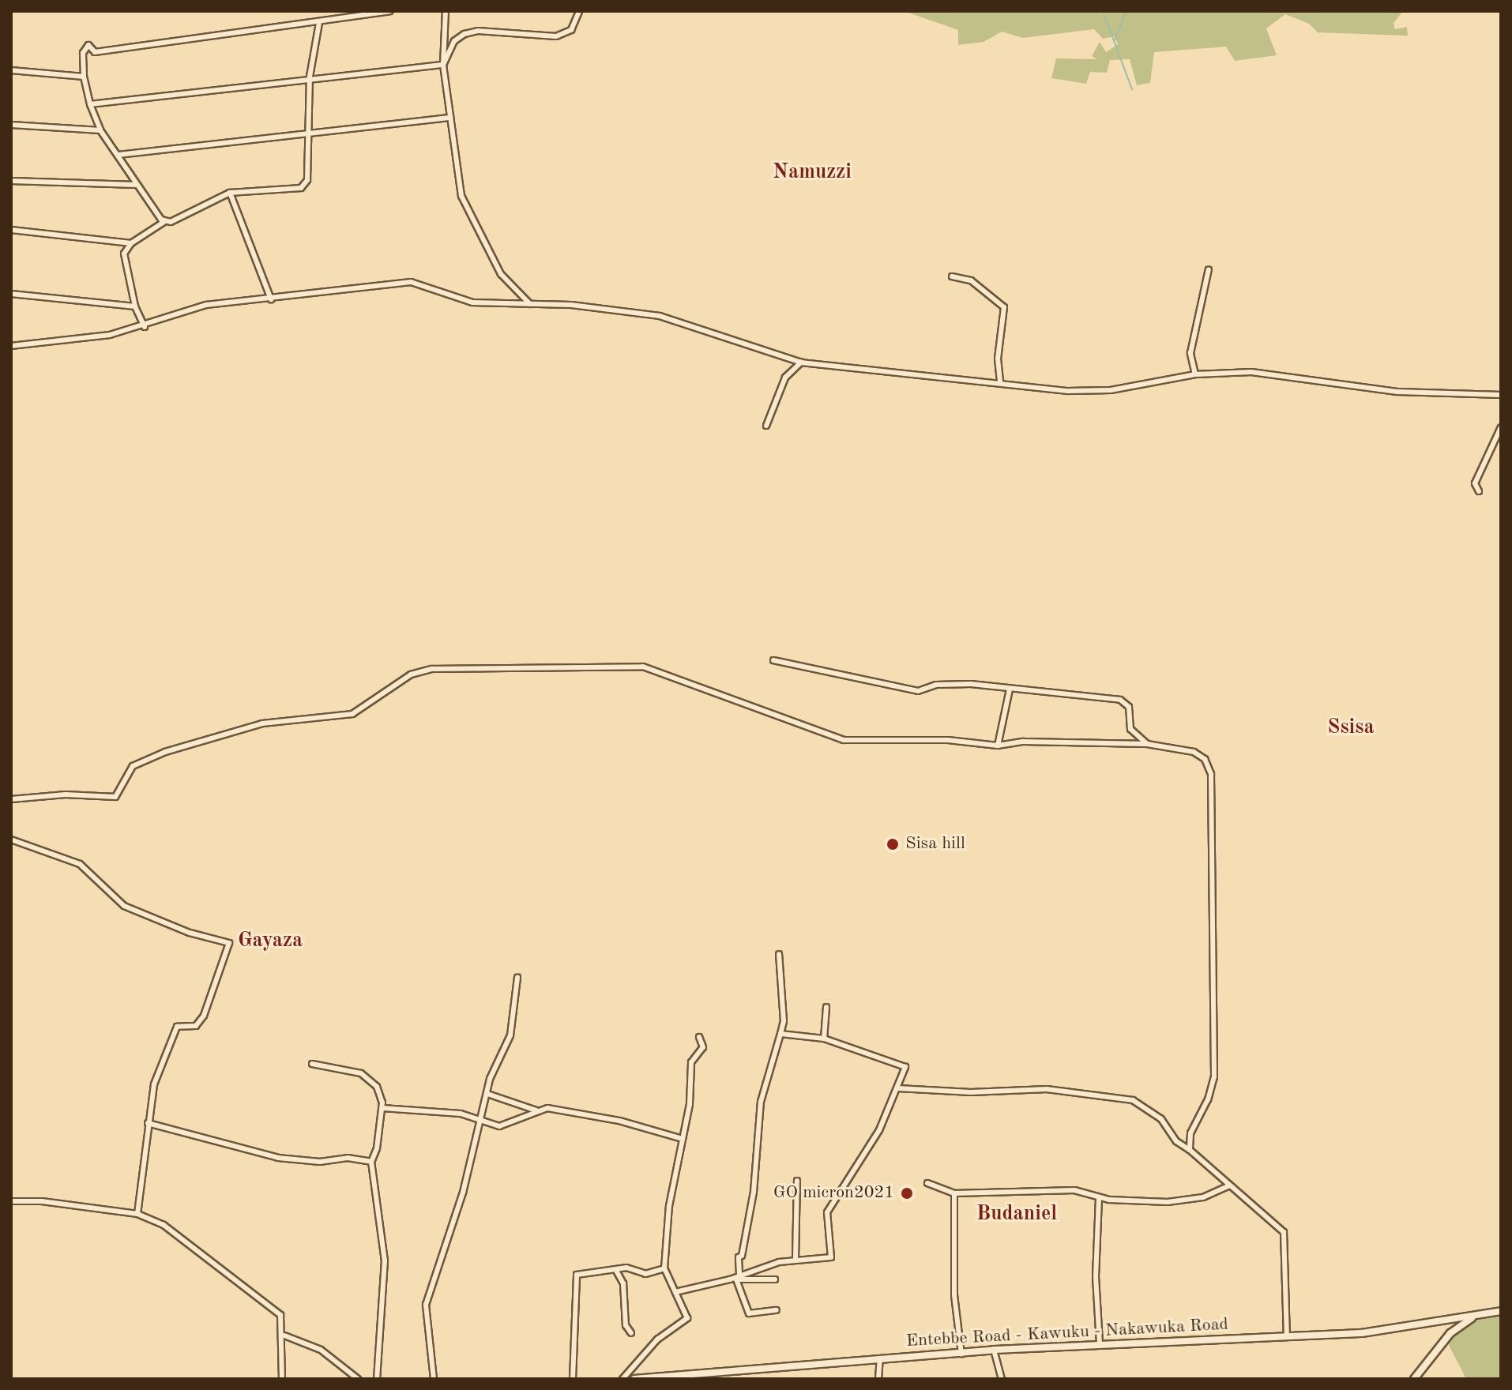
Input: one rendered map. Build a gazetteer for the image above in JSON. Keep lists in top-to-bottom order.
{
  "streets": {
    "main road": ["Entebbe Road - Kawuku - Nakawuka Road"]
  },
  "districts": [
    "Namuzzi",
    "Ssisa",
    "Gayaza",
    "Budaniel"
  ],
  "places": ["Sisa hill", "GO micron2021"]
}
